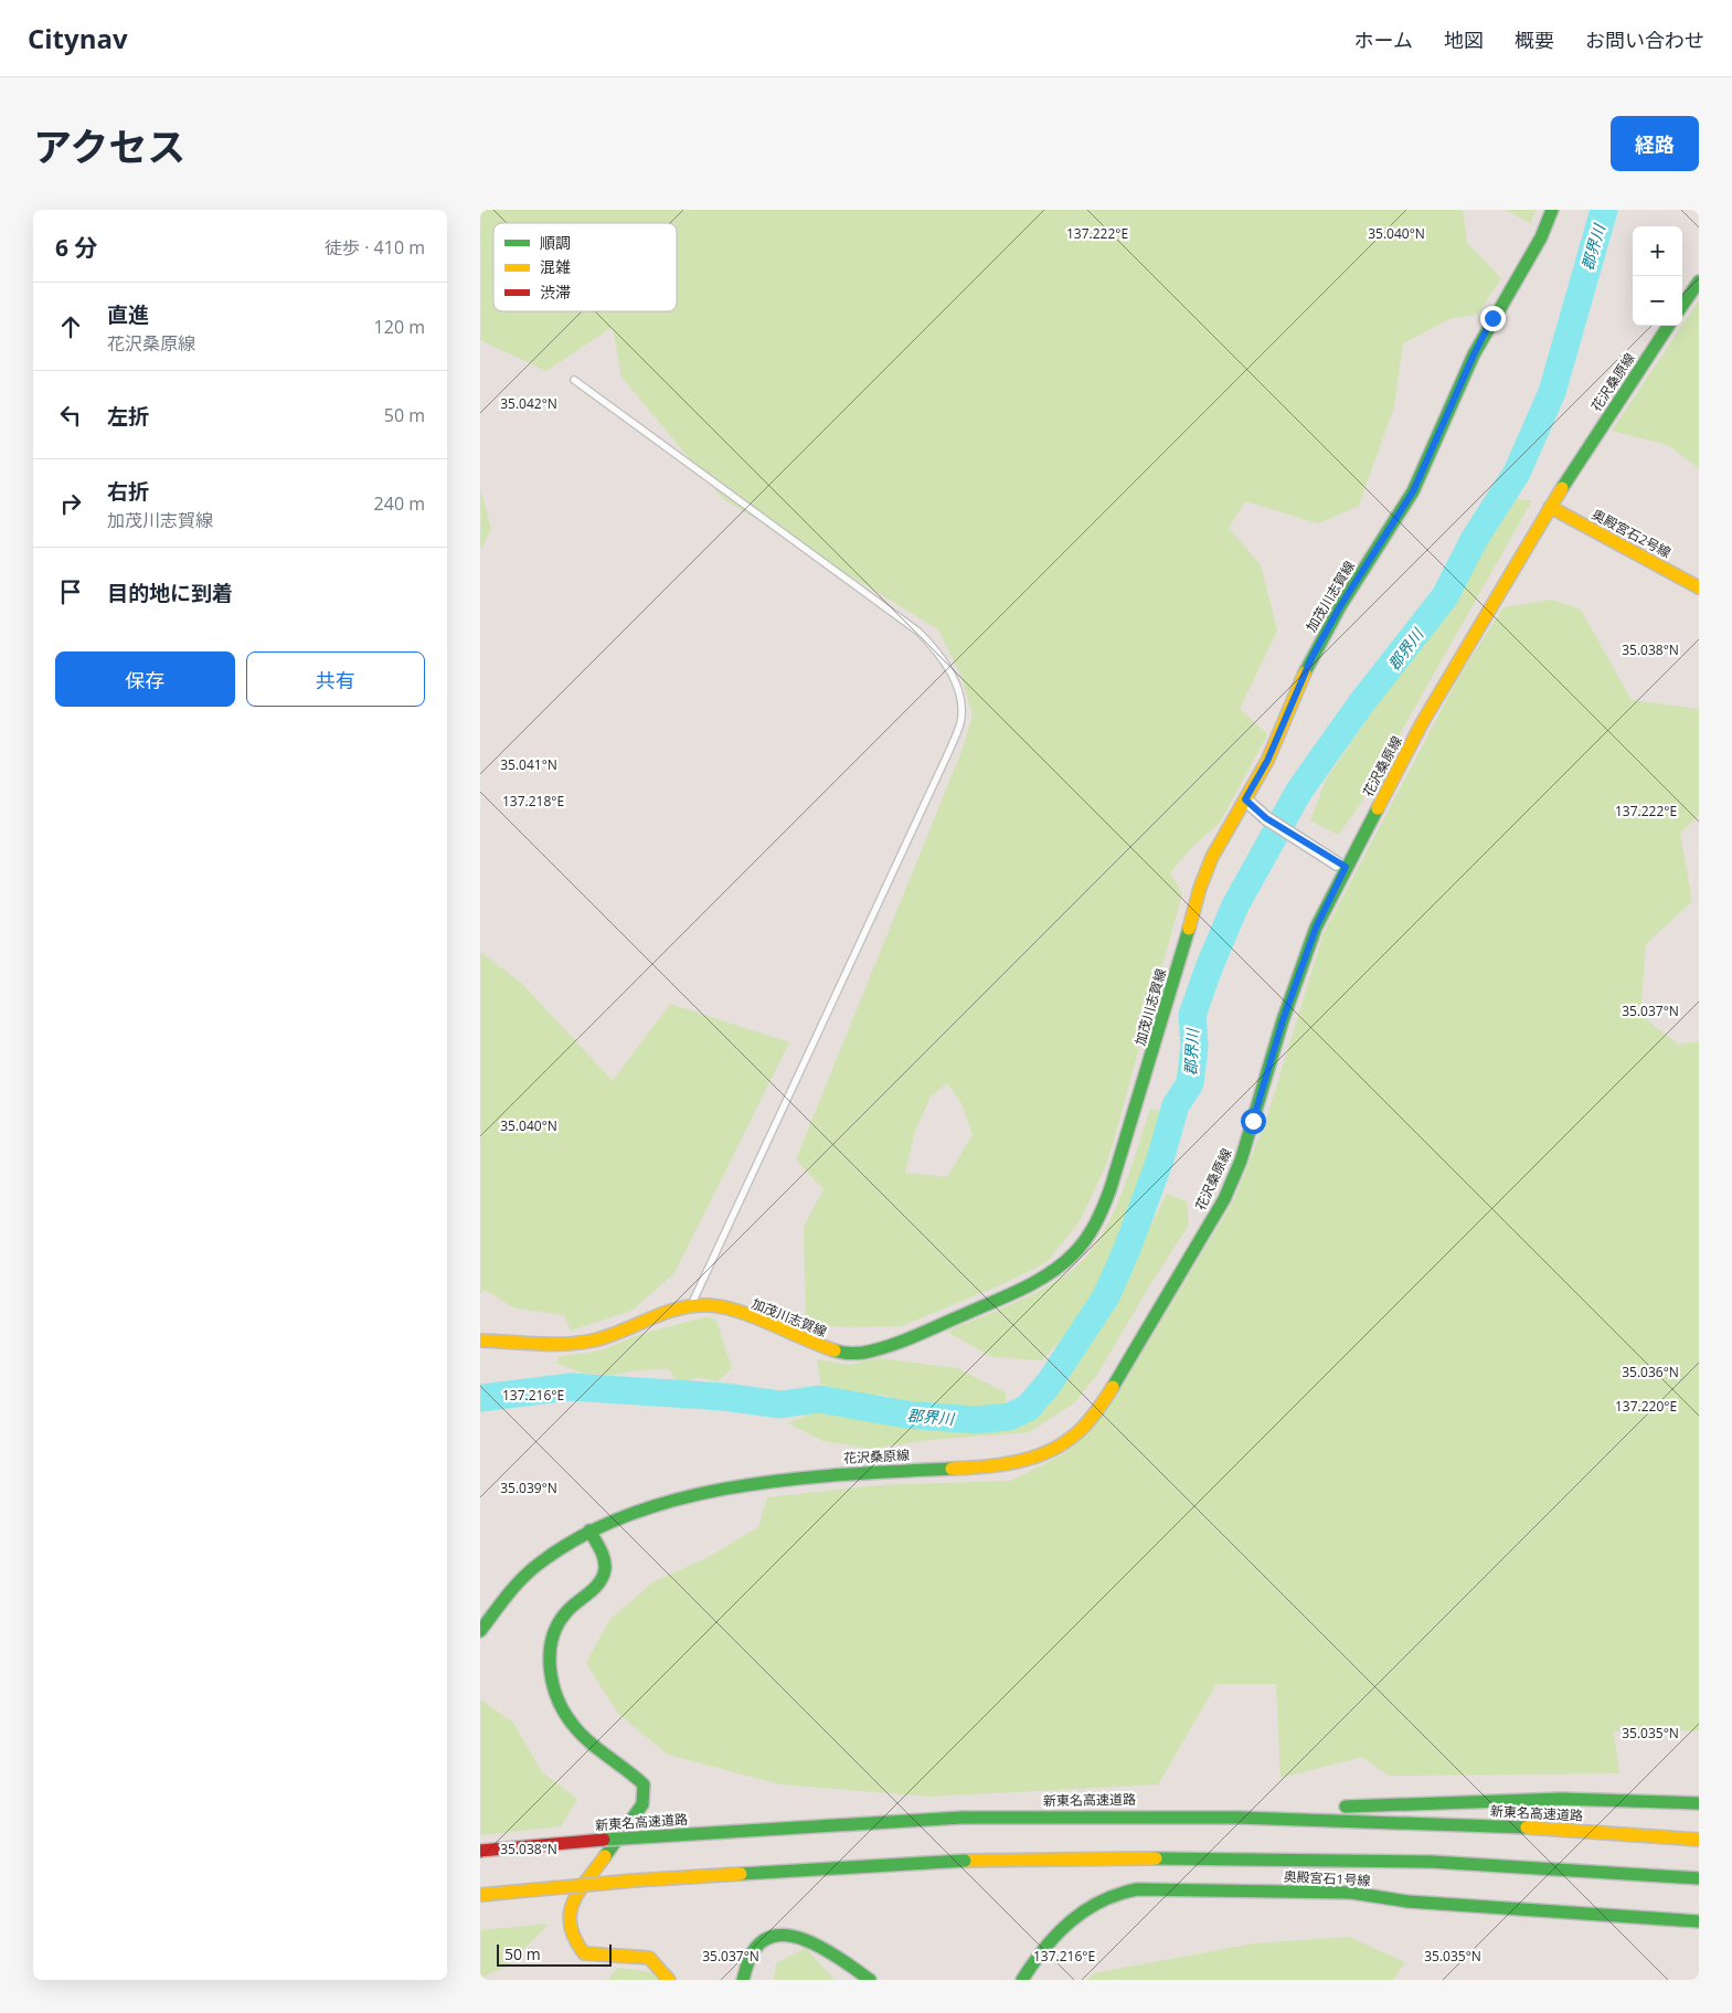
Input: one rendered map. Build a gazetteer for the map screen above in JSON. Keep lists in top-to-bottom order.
{
  "streets": {
    "main road": [
      "花沢桑原線",
      "奥殿宮石2号線",
      "加茂川志賀線",
      "新東名高速道路",
      "奥殿宮石1号線"
    ]
  },
  "crossings": [
    ["花沢桑原線", "奥殿宮石2号線"]
  ],
  "water": ["郡界川"],
  "legend": ["順調", "混雑", "渋滞"],
  "scale_bar": "50 m",
  "page": {
    "header": "Citynav",
    "nav": [
      "ホーム",
      "地図",
      "概要",
      "お問い合わせ"
    ],
    "title": "アクセス",
    "buttons": [
      "経路",
      ["保存", "共有"]
    ],
    "heading": ["6 分", "徒歩 · 410 m"],
    "map_buttons": ["+", "−"],
    "list": [
      ["直進", "花沢桑原線", "120 m"],
      ["左折", "50 m"],
      ["右折", "加茂川志賀線", "240 m"],
      "目的地に到着"
    ],
    "scale": "50 m"
  },
  "coordinates": [
    "137.222°E",
    "35.040°N",
    "35.042°N",
    "35.038°N",
    "35.041°N",
    "137.218°E",
    "35.037°N",
    "35.036°N",
    "137.216°E",
    "137.220°E",
    "35.039°N",
    "35.035°N"
  ]
}
